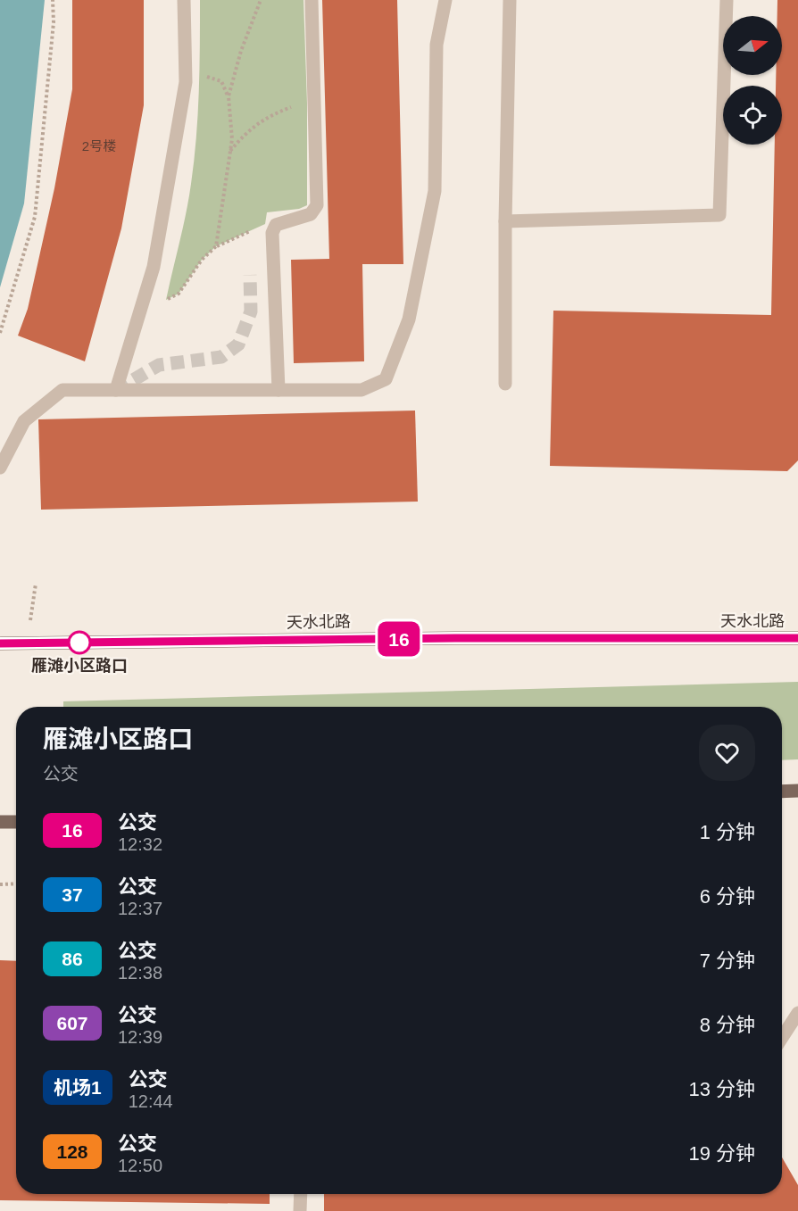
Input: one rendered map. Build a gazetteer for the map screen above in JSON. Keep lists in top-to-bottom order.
{
  "streets": {
    "main road": ["天水北路"]
  },
  "places": ["雁滩小区路口"],
  "lines": ["bus line 16"],
  "house_numbers": ["2号楼"],
  "north": "right",
  "page": {
    "on_map": "16",
    "heading": ["雁滩小区路口", "公交"],
    "list": [
      {
        "mark": "16",
        "name": "公交",
        "note": "12:32",
        "value": "1 分钟"
      },
      {
        "mark": "37",
        "name": "公交",
        "note": "12:37",
        "value": "6 分钟"
      },
      {
        "mark": "86",
        "name": "公交",
        "note": "12:38",
        "value": "7 分钟"
      },
      {
        "mark": "607",
        "name": "公交",
        "note": "12:39",
        "value": "8 分钟"
      },
      {
        "mark": "机场1",
        "name": "公交",
        "note": "12:44",
        "value": "13 分钟"
      },
      {
        "mark": "128",
        "name": "公交",
        "note": "12:50",
        "value": "19 分钟"
      }
    ]
  }
}
